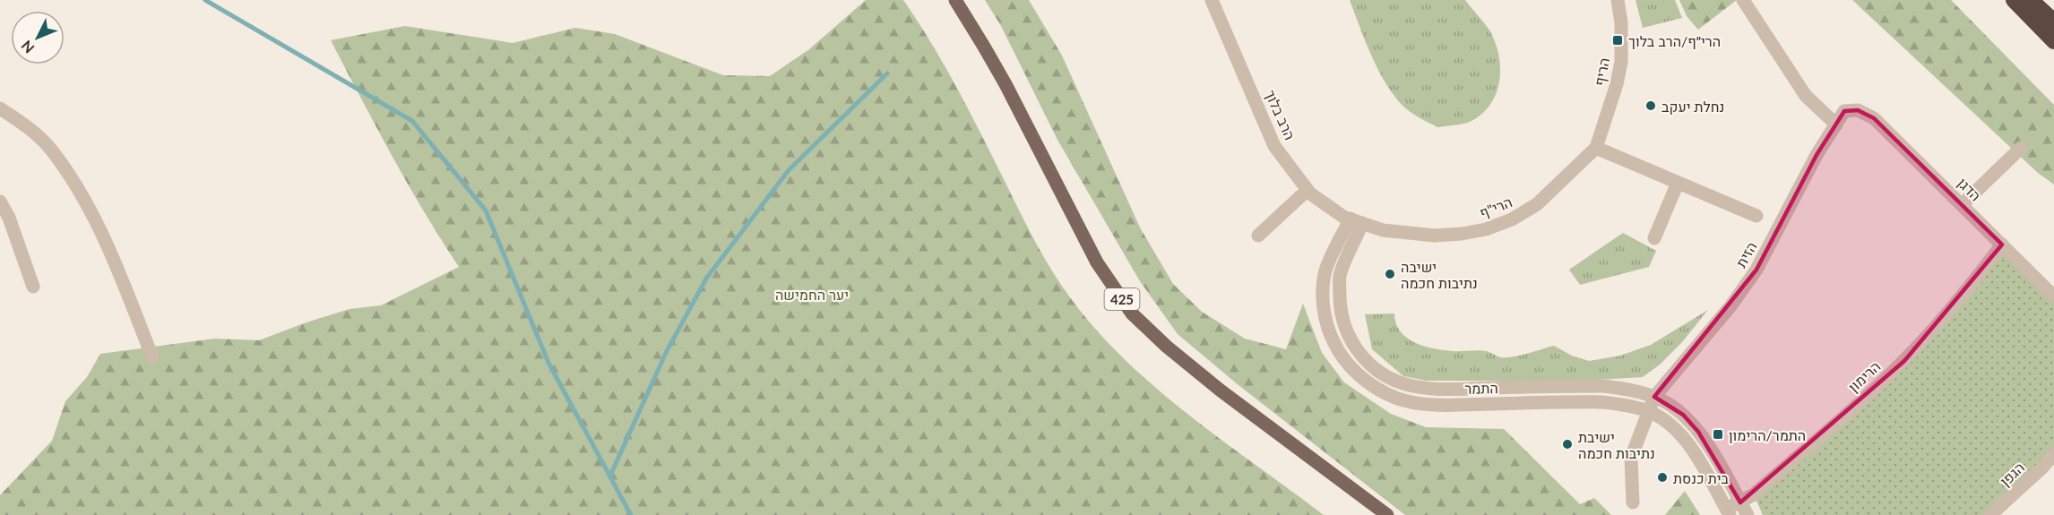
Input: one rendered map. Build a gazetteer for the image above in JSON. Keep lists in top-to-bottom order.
{
  "streets": {
    "main road": ["425"],
    "street": [
      "הריף",
      "הרב בלוך",
      "הדגן",
      "הרי\"ף",
      "הזית",
      "הרימון",
      "התמר",
      "הגפן"
    ]
  },
  "crossings": [
    ["הריף", "הרי\"ף"],
    ["הרב בלוך", "הרי\"ף"],
    ["הרב בלוך", "התמר"],
    ["הדגן", "הזית"],
    ["הדגן", "הרימון"],
    ["הזית", "התמר"],
    ["הרימון", "התמר"]
  ],
  "parks": ["יער החמישה"],
  "places": {
    "transit": ["הרי״ף/הרב בלוך", "התמר/הרימון"],
    "other": [
      "נחלת יעקב",
      "ישיבה נתיבות חכמה",
      "ישיבת נתיבות חכמה",
      "בית כנסת"
    ]
  },
  "north": "bottom left"
}
